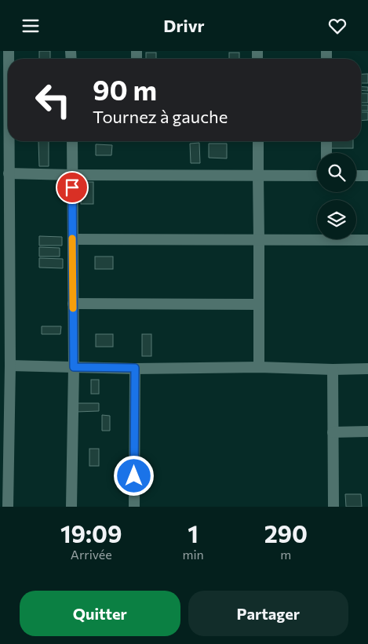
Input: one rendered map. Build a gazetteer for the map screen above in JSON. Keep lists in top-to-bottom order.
{
  "page": {
    "header": "Drivr",
    "turn": ["90 m", "Tournez à gauche"],
    "eta": [
      "19:09",
      "Arrivée",
      "1",
      "min",
      "290",
      "m"
    ],
    "buttons": ["Quitter", "Partager"]
  }
}
